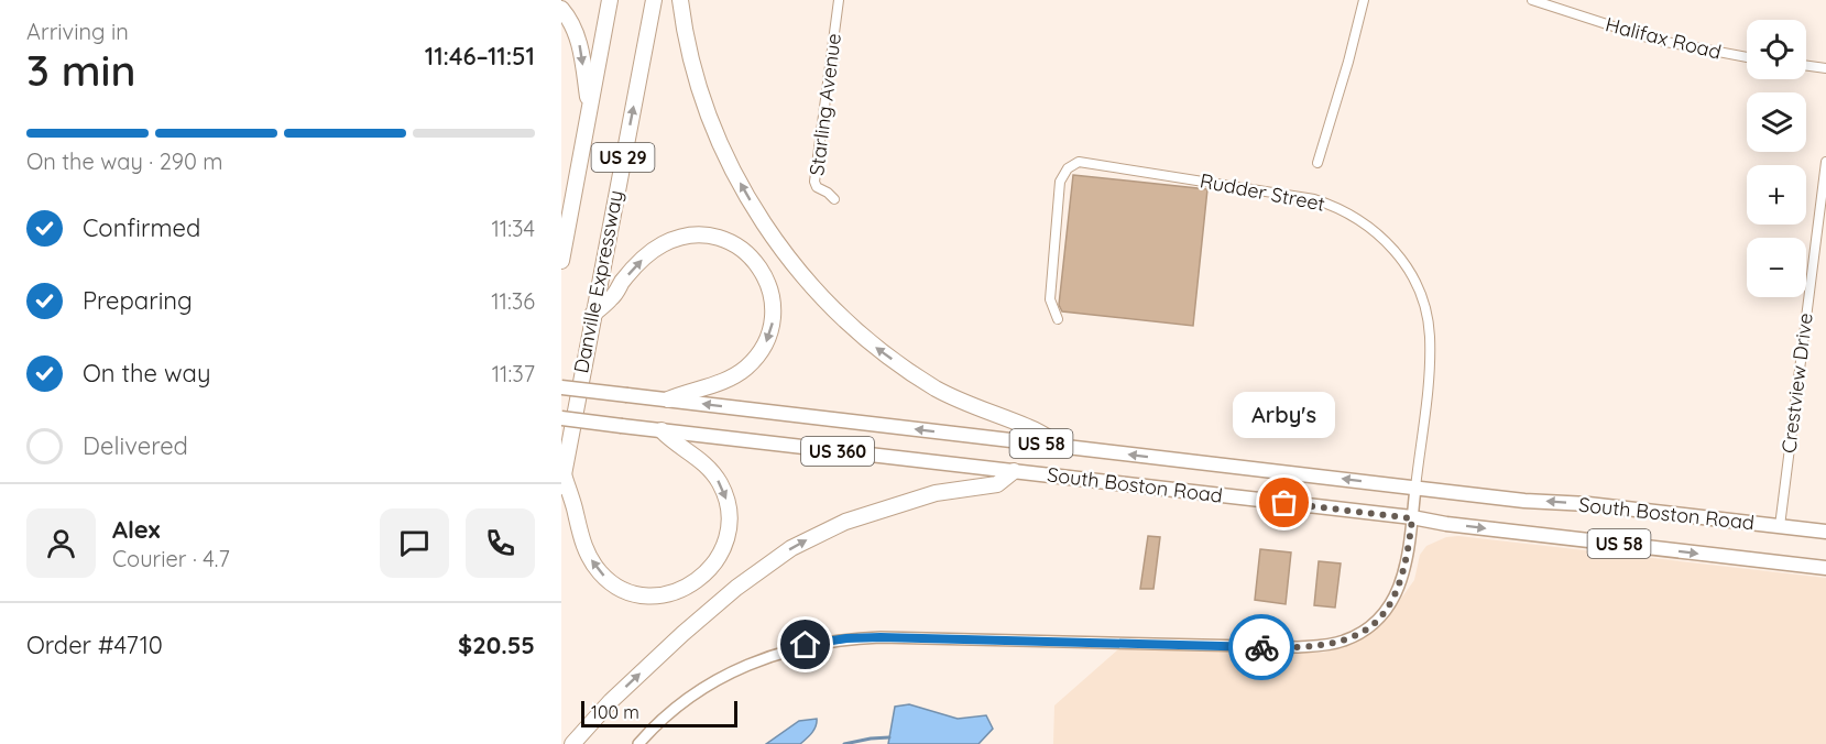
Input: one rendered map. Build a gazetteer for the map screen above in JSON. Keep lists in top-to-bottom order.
{
  "streets": {
    "highway": [
      "US 29",
      "Danville Expressway",
      "US 58",
      "US 360",
      "South Boston Road"
    ],
    "street": [
      "Halifax Road",
      "Starling Avenue",
      "Rudder Street",
      "Crestview Drive"
    ]
  },
  "crossings": [
    ["Rudder Street", "South Boston Road"],
    ["Crestview Drive", "South Boston Road"],
    ["US 58", "South Boston Road"]
  ],
  "places": ["Arby's"],
  "scale_bar": "100 m",
  "page": {
    "heading": ["3 min", "Arriving in", "11:46–11:51"],
    "panel": [
      "Alex",
      "Courier · 4.7",
      "Order #4710",
      "$20.55"
    ],
    "map_buttons": ["+", "−"],
    "bar": "On the way · 290 m",
    "list": [
      ["Confirmed", "11:34"],
      ["Preparing", "11:36"],
      ["On the way", "11:37"],
      "Delivered"
    ],
    "bubble": "Arby's",
    "scale": "100 m"
  }
}
